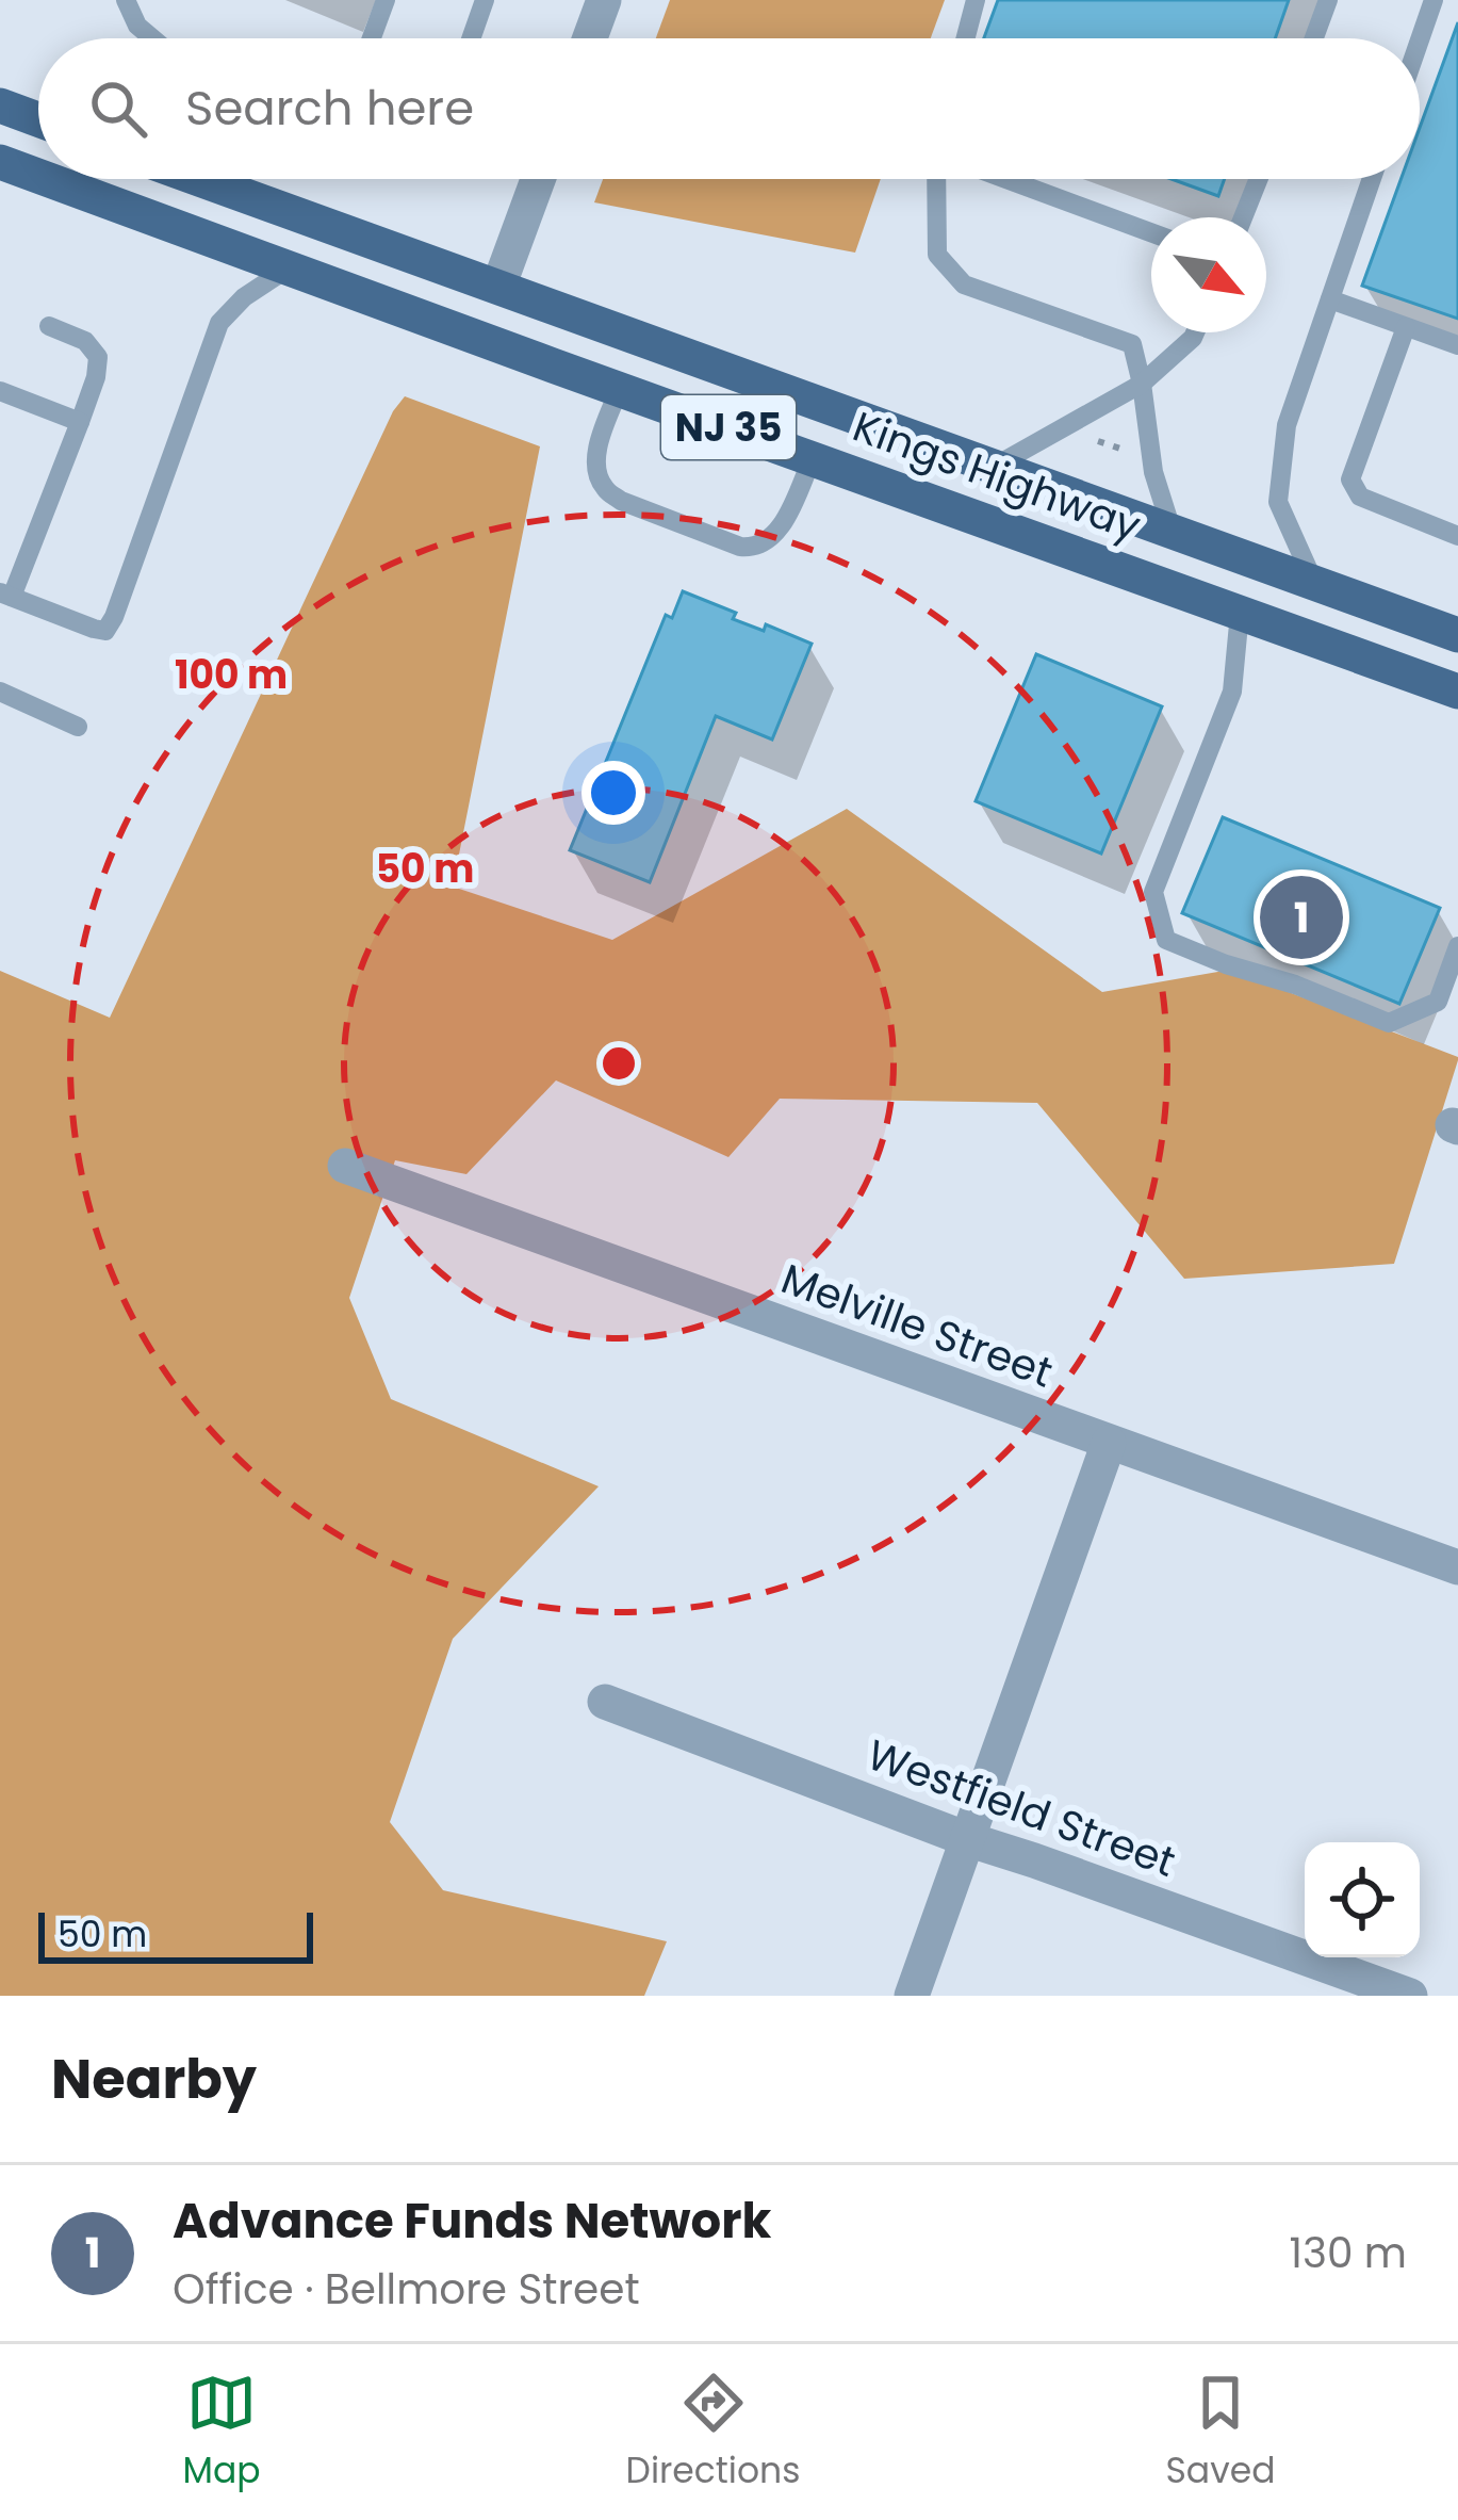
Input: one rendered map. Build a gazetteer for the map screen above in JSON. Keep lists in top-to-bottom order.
{
  "streets": {
    "main road": ["NJ 35", "Kings Highway"],
    "street": ["Melville Street", "Westfield Street"]
  },
  "scale_bar": "50 m",
  "north": "bottom right",
  "page": {
    "search": "Search here",
    "pins": "1",
    "scale": "50 m",
    "heading": "Nearby",
    "list": [
      {
        "mark": "1",
        "name": "Advance Funds Network",
        "note": "Office · Bellmore Street",
        "value": "130 m"
      }
    ],
    "nav": ["Map", "Directions", "Saved"]
  },
  "rings": ["100 m", "50 m"]
}
